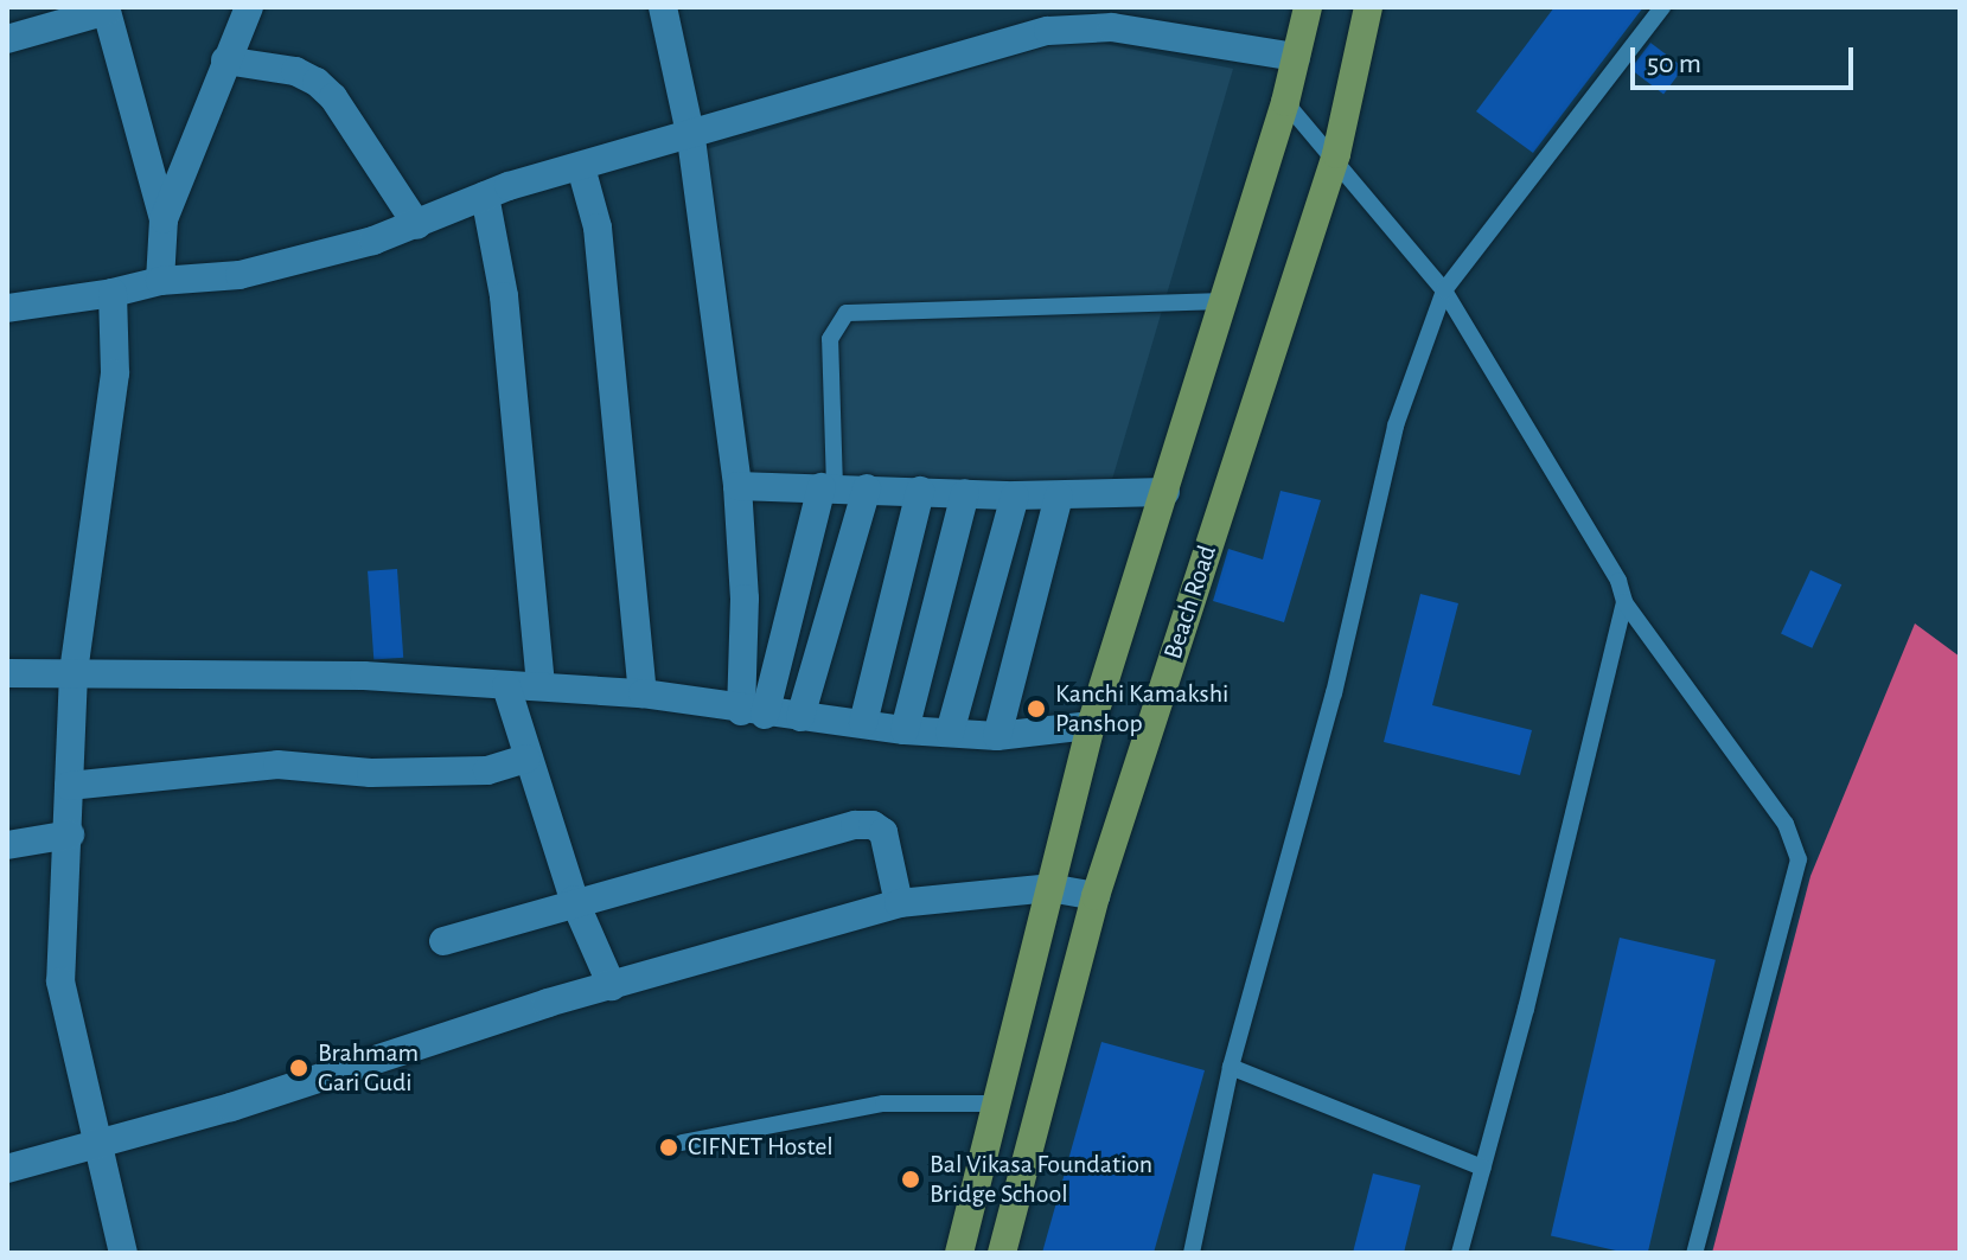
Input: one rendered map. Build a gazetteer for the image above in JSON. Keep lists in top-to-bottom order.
{
  "streets": {
    "main road": ["Beach Road"]
  },
  "places": [
    "Kanchi Kamakshi Panshop",
    "Brahmam Gari Gudi",
    "CIFNET Hostel",
    "Bal Vikasa Foundation Bridge School"
  ],
  "scale_bar": "50 m"
}
